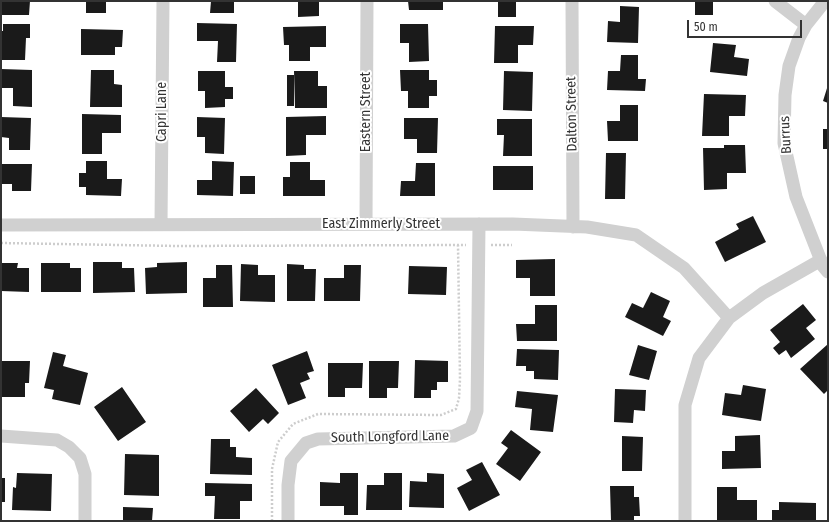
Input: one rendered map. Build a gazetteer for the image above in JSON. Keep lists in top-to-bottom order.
{
  "streets": {
    "street": [
      "Capri Lane",
      "Eastern Street",
      "Dalton Street",
      "Burrus",
      "East Zimmerly Street",
      "South Longford Lane"
    ]
  },
  "crossings": [
    ["Capri Lane", "East Zimmerly Street"],
    ["Eastern Street", "East Zimmerly Street"],
    ["Dalton Street", "East Zimmerly Street"],
    ["East Zimmerly Street", "South Longford Lane"]
  ],
  "scale_bar": "50 m"
}
